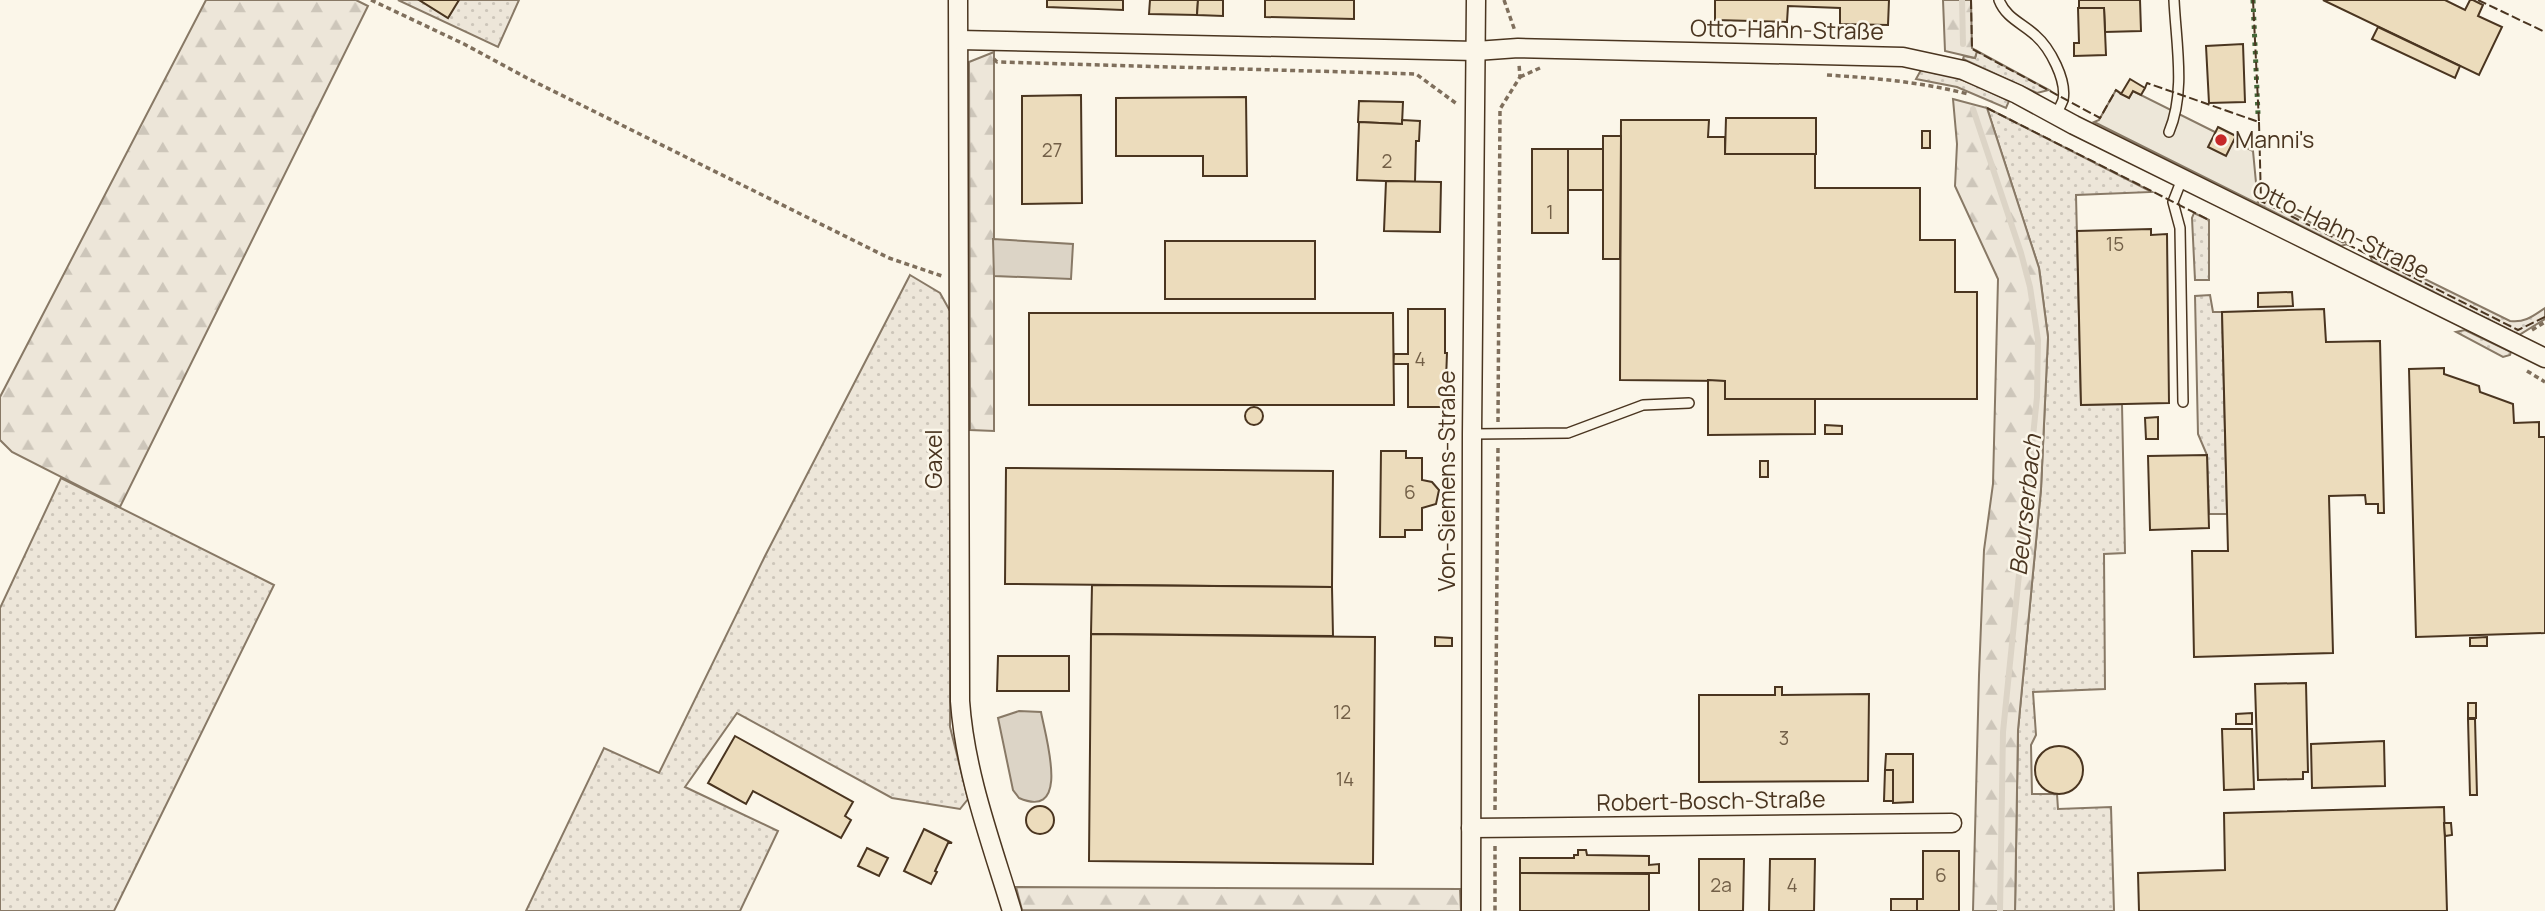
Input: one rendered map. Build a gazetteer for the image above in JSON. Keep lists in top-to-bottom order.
{
  "streets": {
    "street": [
      "Otto-Hahn-Straße",
      "Gaxel",
      "Von-Siemens-Straße",
      "Robert-Bosch-Straße"
    ]
  },
  "crossings": [
    ["Otto-Hahn-Straße", "Gaxel"],
    ["Otto-Hahn-Straße", "Von-Siemens-Straße"],
    ["Von-Siemens-Straße", "Robert-Bosch-Straße"]
  ],
  "water": ["Beurserbach"],
  "places": ["Manni's"],
  "house_numbers": [
    "27",
    "2",
    "1",
    "15",
    "4",
    "6",
    "12",
    "3",
    "14",
    "6",
    "2a",
    "4"
  ]
}
